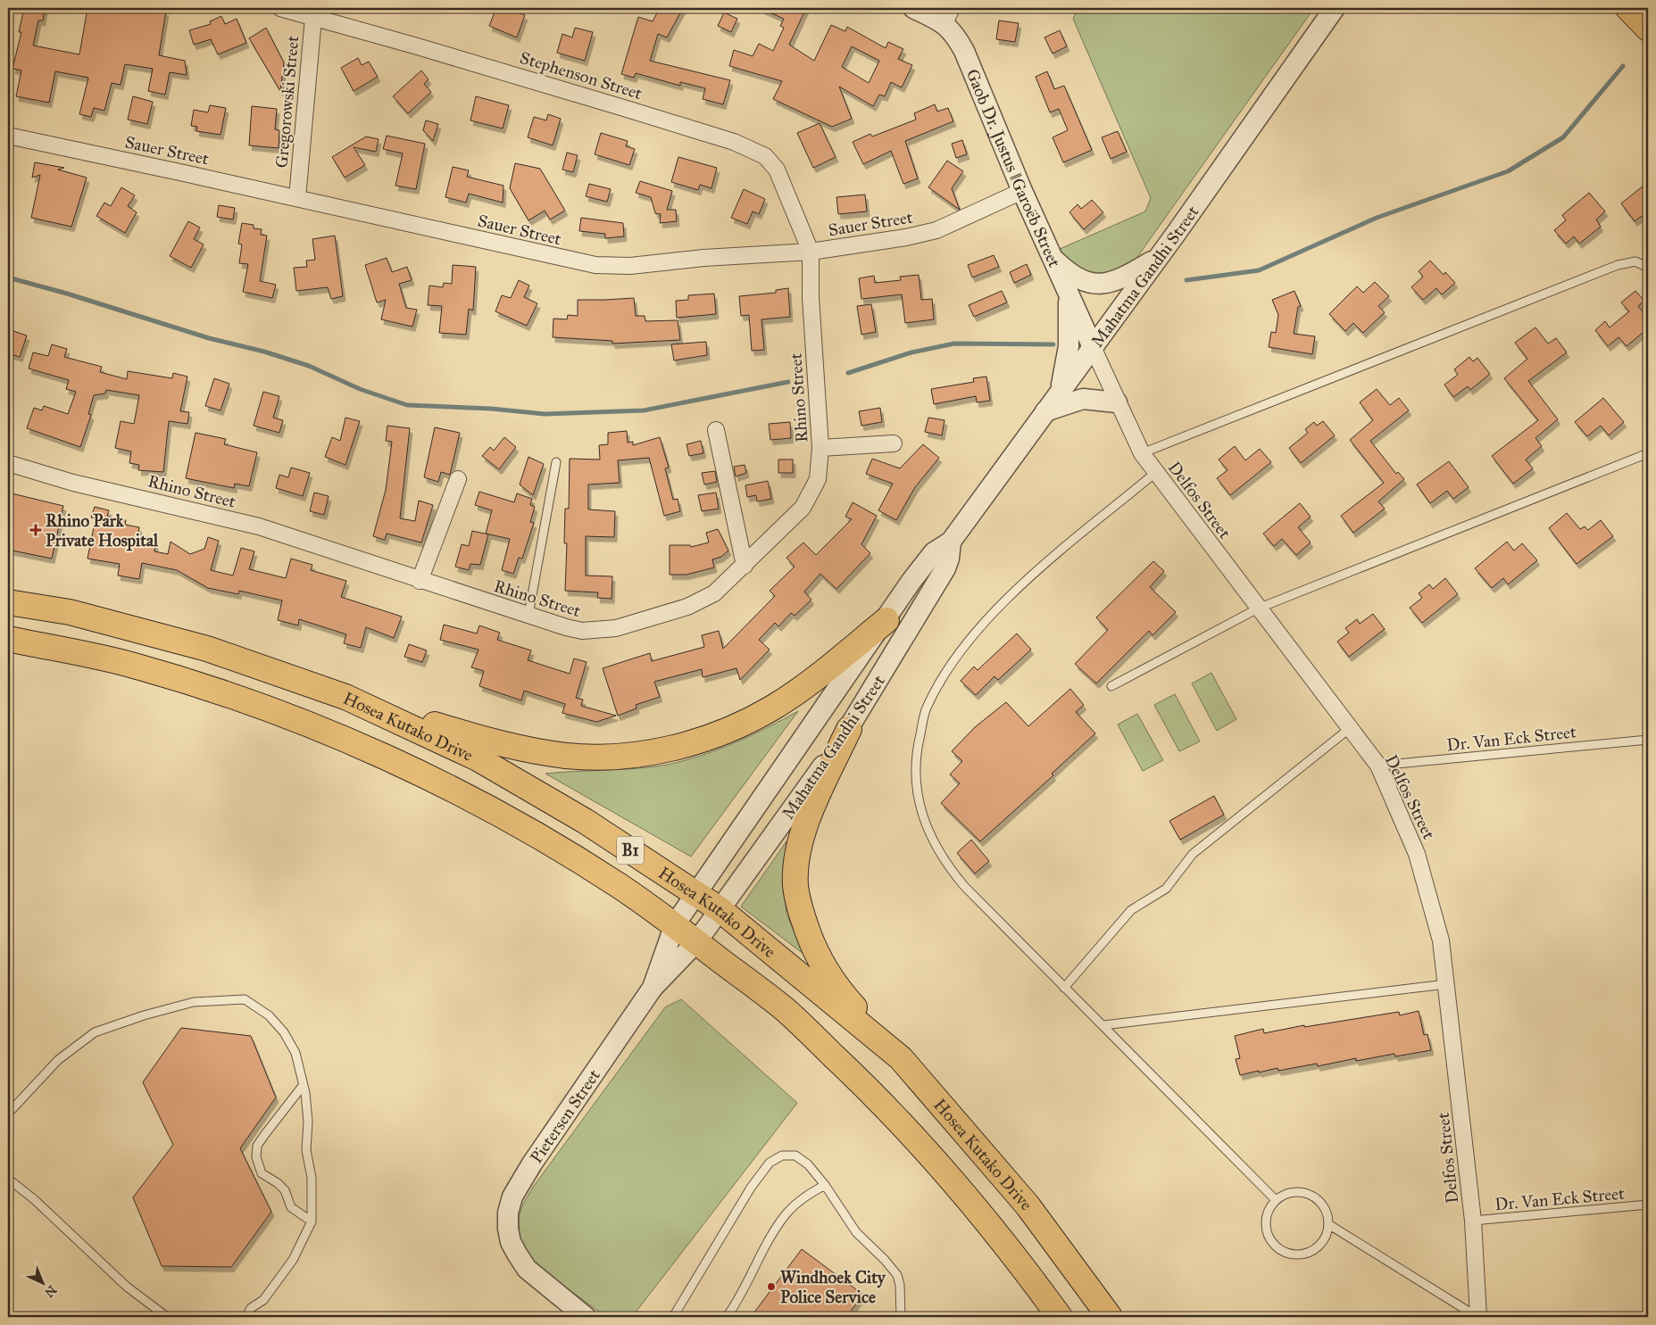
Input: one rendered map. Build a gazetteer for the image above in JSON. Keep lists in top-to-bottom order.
{
  "streets": {
    "main road": ["Hosea Kutako Drive", "B1"],
    "street": [
      "Stephenson Street",
      "Gregorowski Street",
      "Sauer Street",
      "Gaob Dr. Justus ǁGaroëb Street",
      "Mahatma Gandhi Street",
      "Rhino Street",
      "Delfos Street",
      "Pietersen Street"
    ],
    "lane": ["Dr. Van Eck Street"]
  },
  "crossings": [
    ["Stephenson Street", "Gregorowski Street"],
    ["Stephenson Street", "Sauer Street"],
    ["Stephenson Street", "Rhino Street"],
    ["Gregorowski Street", "Sauer Street"],
    ["Sauer Street", "Gaob Dr. Justus ǁGaroëb Street"],
    ["Sauer Street", "Rhino Street"],
    ["Gaob Dr. Justus ǁGaroëb Street", "Mahatma Gandhi Street"],
    ["Gaob Dr. Justus ǁGaroëb Street", "Delfos Street"],
    ["Mahatma Gandhi Street", "Delfos Street"],
    ["Mahatma Gandhi Street", "Hosea Kutako Drive"],
    ["Mahatma Gandhi Street", "B1"],
    ["Mahatma Gandhi Street", "Pietersen Street"],
    ["Delfos Street", "Dr. Van Eck Street"],
    ["B1", "Pietersen Street"]
  ],
  "places": {
    "health": ["Rhino Park Private Hospital"],
    "other": ["Windhoek City Police Service"]
  },
  "north": "bottom right"
}
